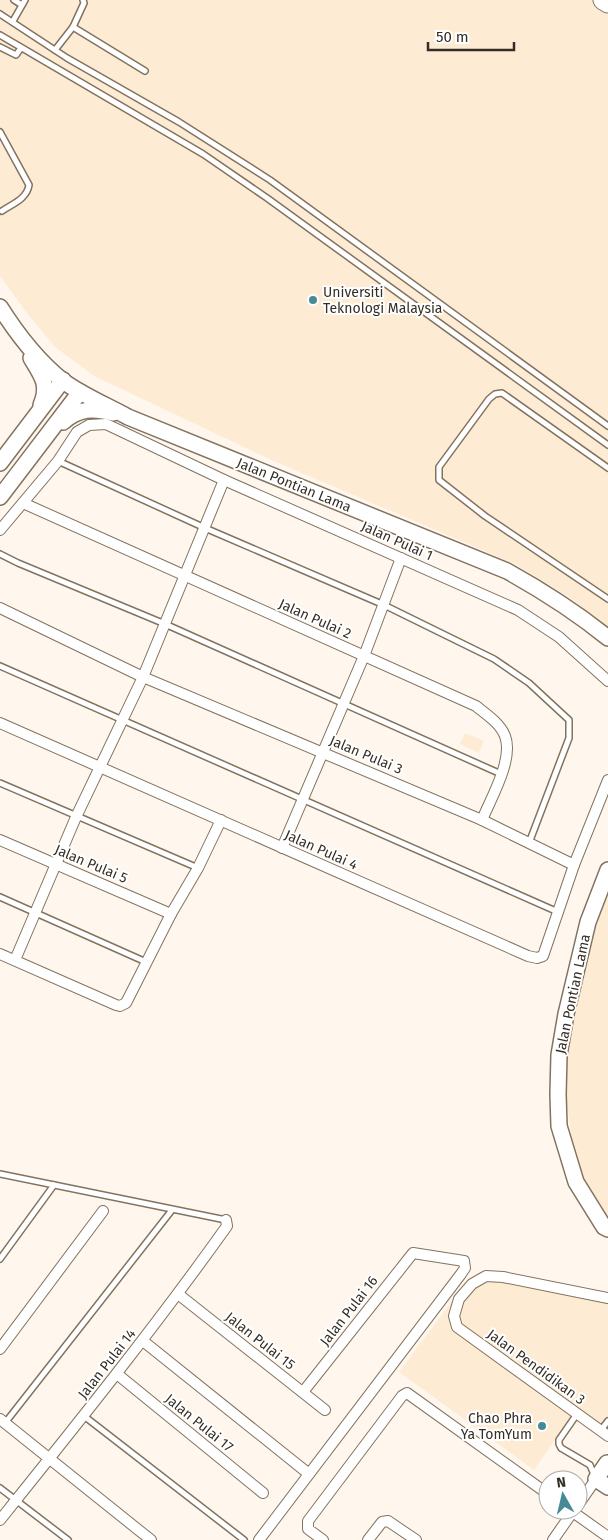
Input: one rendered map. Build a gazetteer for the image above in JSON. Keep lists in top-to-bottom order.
{
  "streets": {
    "street": [
      "Jalan Pontian Lama",
      "Jalan Pulai 1",
      "Jalan Pulai 2",
      "Jalan Pulai 3",
      "Jalan Pulai 4",
      "Jalan Pulai 5",
      "Jalan Pulai 16",
      "Jalan Pulai 15",
      "Jalan Pulai 14",
      "Jalan Pendidikan 3",
      "Jalan Pulai 17"
    ]
  },
  "crossings": [
    ["Jalan Pulai 1", "Jalan Pulai 2"],
    ["Jalan Pulai 2", "Jalan Pulai 3"],
    ["Jalan Pulai 3", "Jalan Pulai 4"],
    ["Jalan Pulai 16", "Jalan Pulai 15"],
    ["Jalan Pulai 15", "Jalan Pulai 14"],
    ["Jalan Pulai 14", "Jalan Pulai 17"]
  ],
  "places": ["Universiti Teknologi Malaysia", "Chao Phra Ya TomYum"],
  "scale_bar": "50 m",
  "north": "top"
}
